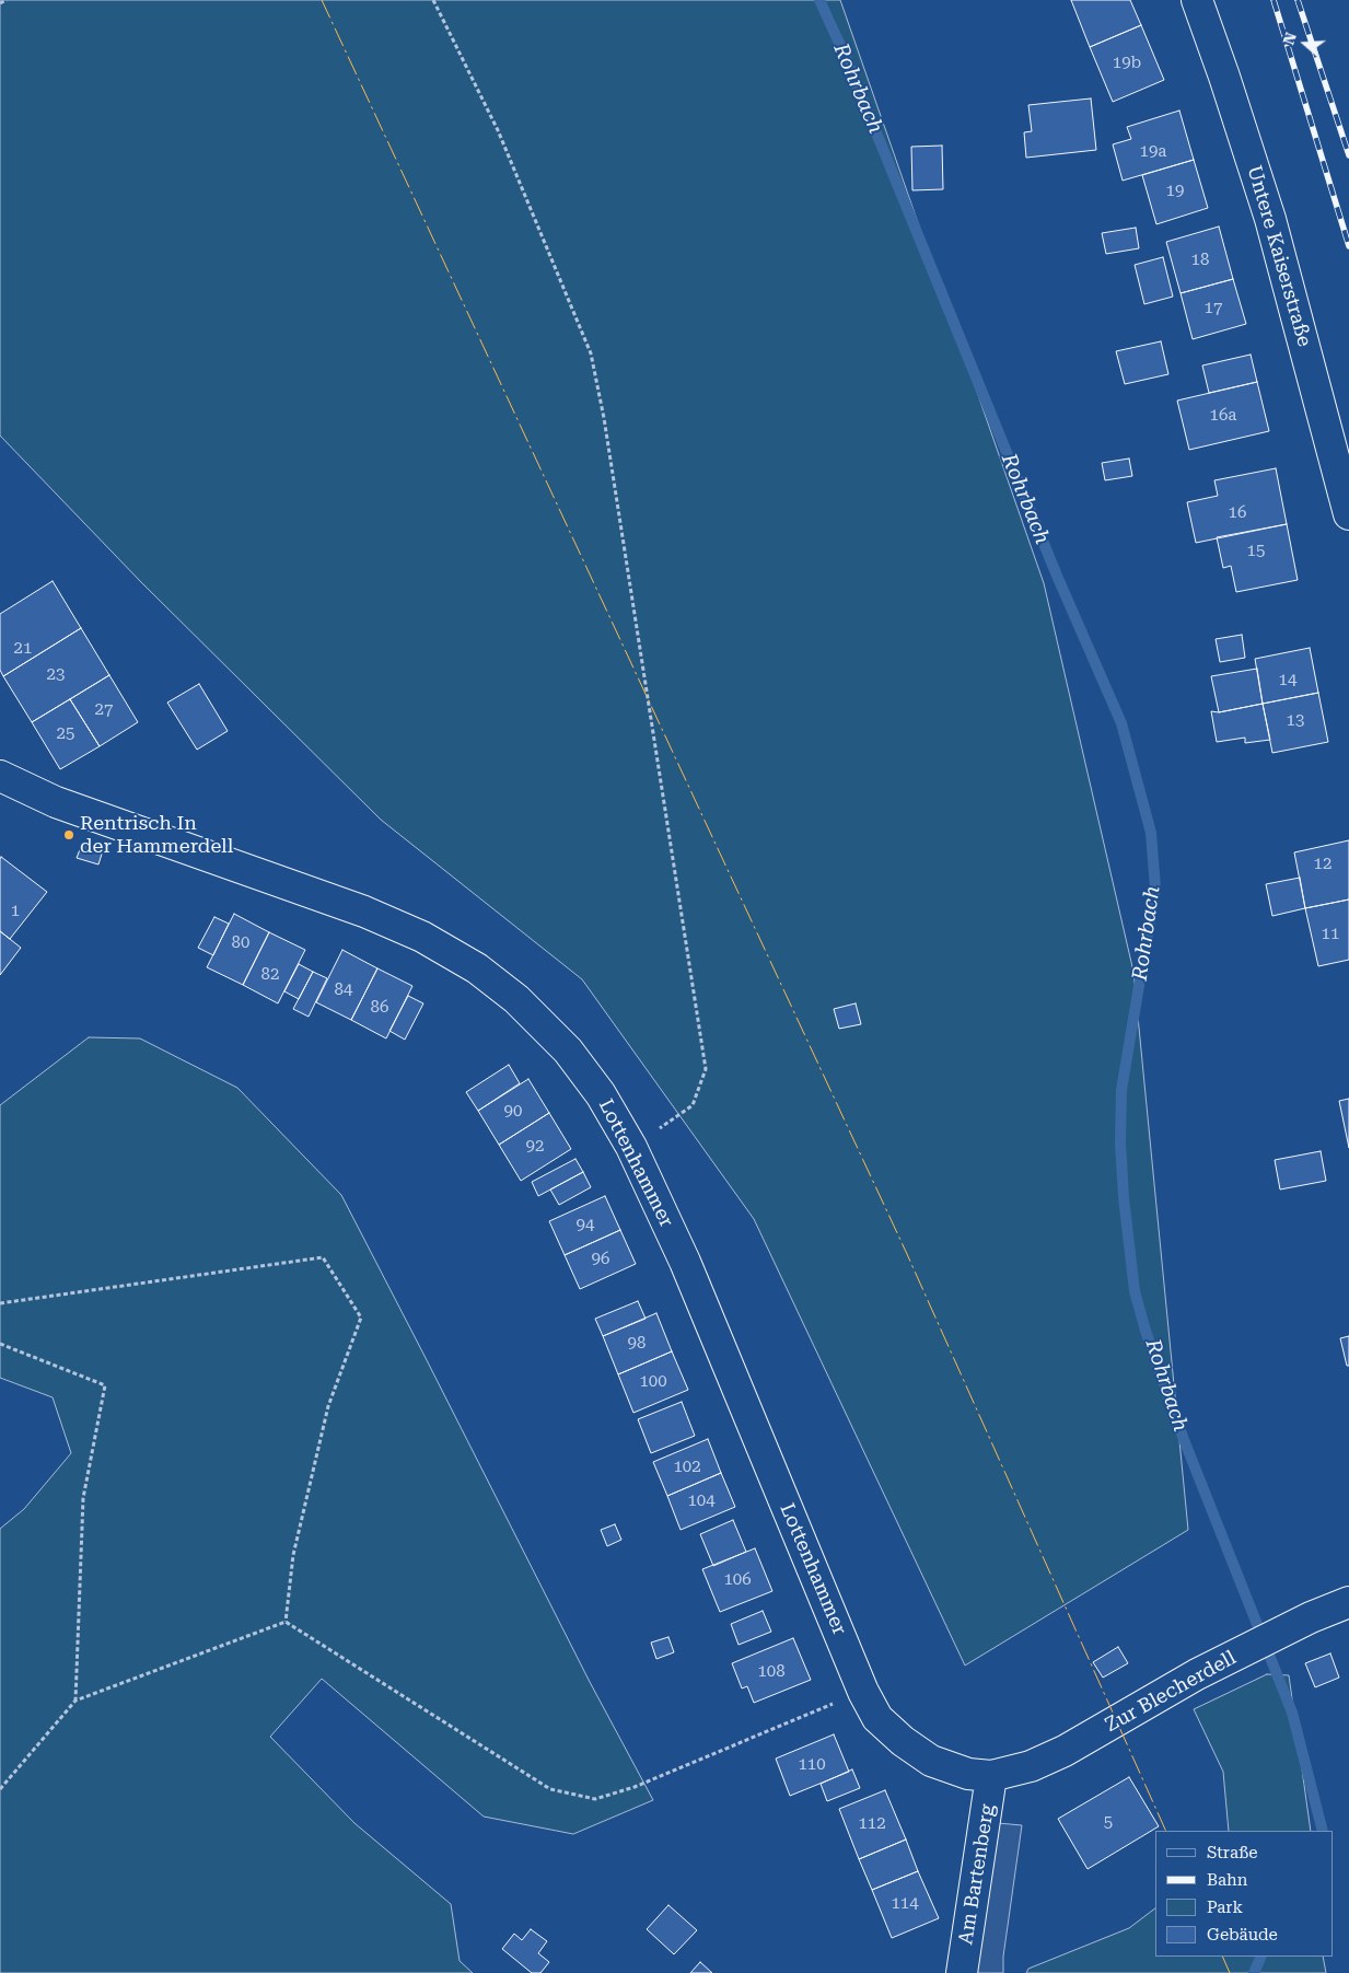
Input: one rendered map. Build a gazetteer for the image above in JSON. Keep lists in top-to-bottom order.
{
  "streets": {
    "street": [
      "Untere Kaiserstraße",
      "Lottenhammer",
      "Zur Blecherdell",
      "Am Bartenberg"
    ]
  },
  "crossings": [
    ["Lottenhammer", "Zur Blecherdell"],
    ["Lottenhammer", "Am Bartenberg"],
    ["Zur Blecherdell", "Am Bartenberg"]
  ],
  "water": ["Rohrbach"],
  "places": ["Rentrisch In der Hammerdell"],
  "house_numbers": [
    "19b",
    "19a",
    "19",
    "18",
    "17",
    "16a",
    "16",
    "15",
    "21",
    "23",
    "14",
    "27",
    "13",
    "25",
    "12",
    "1",
    "11",
    "80",
    "82",
    "84",
    "86",
    "90",
    "92",
    "94",
    "96",
    "98",
    "100",
    "102",
    "104",
    "106",
    "108",
    "110",
    "5",
    "112",
    "114"
  ],
  "legend": [
    "Straße",
    "Bahn",
    "Park",
    "Gebäude"
  ],
  "north": "left"
}
